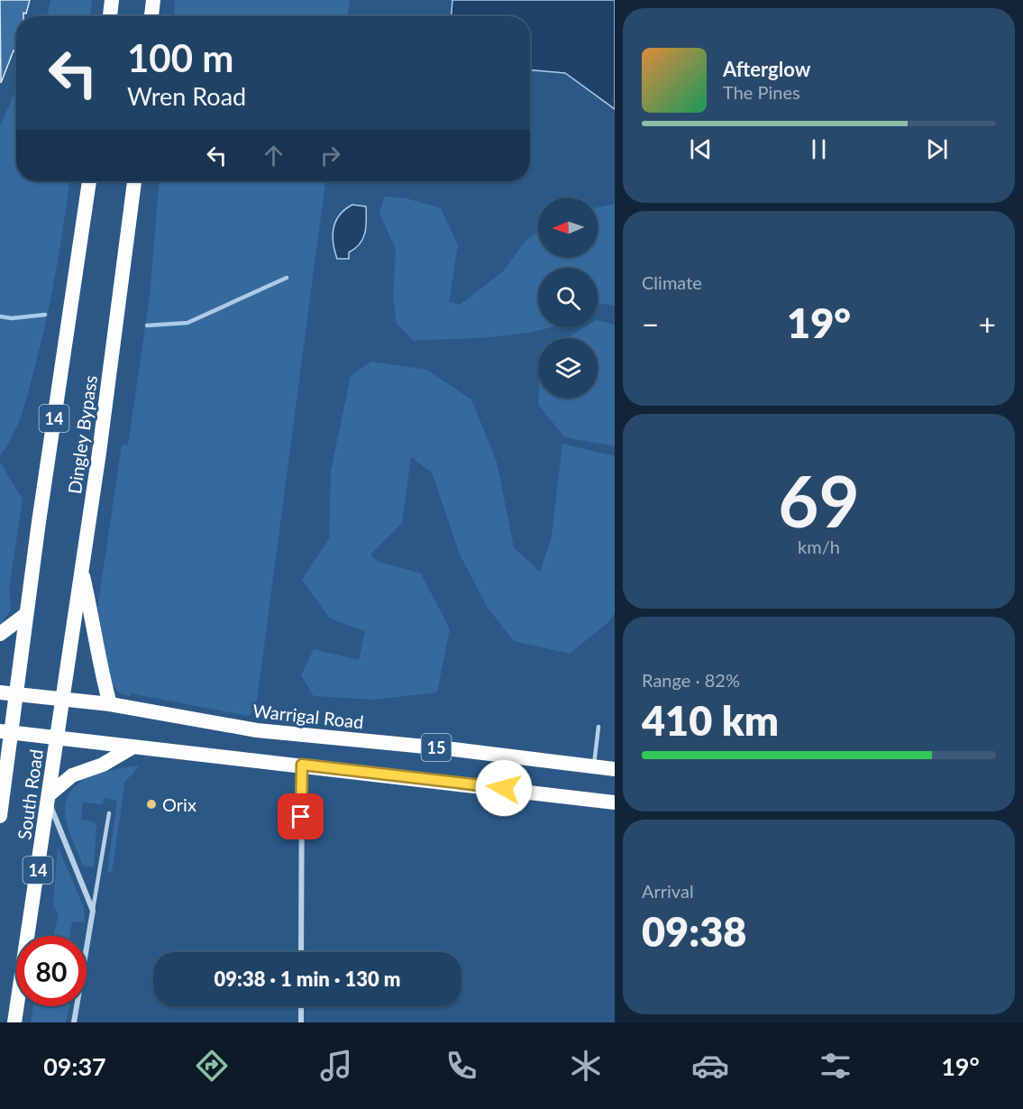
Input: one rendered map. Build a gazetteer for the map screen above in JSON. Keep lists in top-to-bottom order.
{
  "streets": {
    "highway": [
      "14",
      "Dingley Bypass",
      "Warrigal Road",
      "15",
      "South Road"
    ]
  },
  "crossings": [
    ["Dingley Bypass", "Warrigal Road"],
    ["Dingley Bypass", "South Road"],
    ["Warrigal Road", "South Road"],
    ["15", "South Road"]
  ],
  "places": ["Orix"],
  "north": "left",
  "page": {
    "turn": ["100 m", "Wren Road"],
    "song": ["Afterglow", "The Pines"],
    "tile": [
      "Climate",
      ["69", "km/h"],
      ["Range · 82%", "410 km"],
      ["Arrival", "09:38"]
    ],
    "heat": ["−", "19°", "+"],
    "limit": "80",
    "trip": "09:38 · 1 min · 130 m",
    "tabs": ["09:37", "19°"]
  }
}
